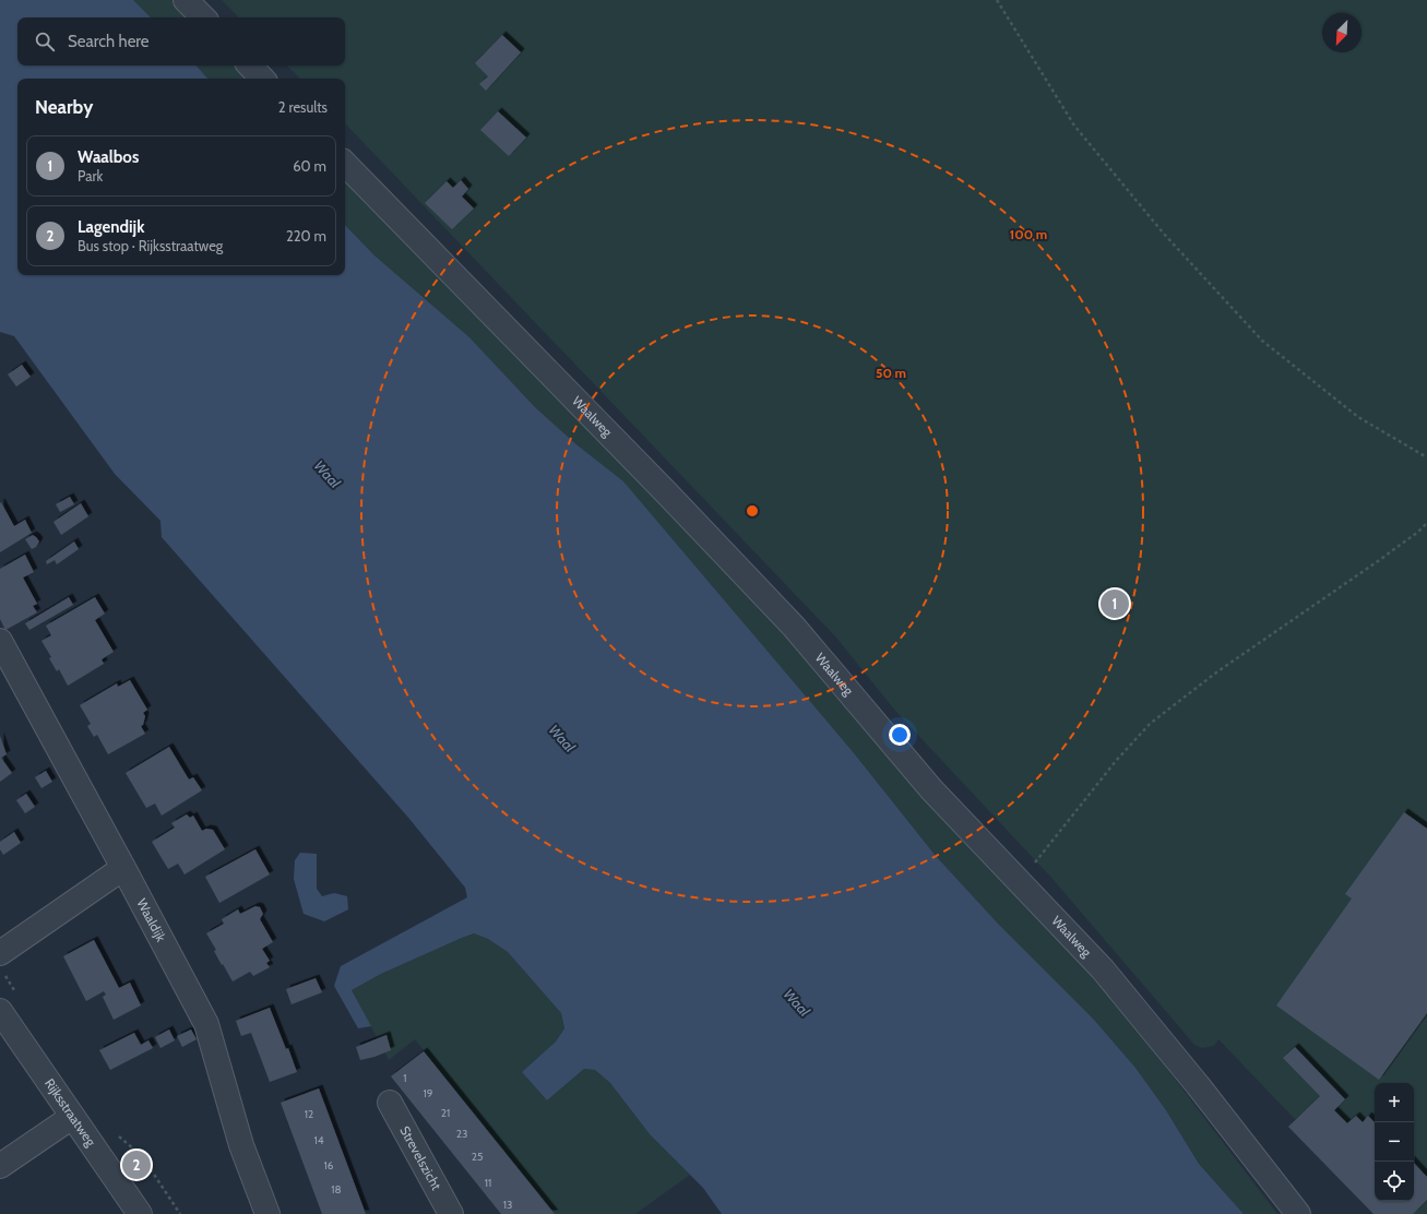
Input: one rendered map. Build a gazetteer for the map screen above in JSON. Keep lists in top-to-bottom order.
{
  "streets": {
    "street": [
      "Waalweg",
      "Waaldijk",
      "Rijksstraatweg",
      "Strevelszicht"
    ]
  },
  "water": ["Waal"],
  "house_numbers": [
    "1",
    "19",
    "21",
    "12",
    "23",
    "14",
    "25",
    "16",
    "11",
    "18",
    "13"
  ],
  "north": "bottom left",
  "page": {
    "search": "Search here",
    "heading": ["Nearby", "2 results"],
    "list": [
      {
        "mark": "1",
        "name": "Waalbos",
        "note": "Park",
        "value": "60 m"
      },
      {
        "mark": "2",
        "name": "Lagendijk",
        "note": "Bus stop · Rijksstraatweg",
        "value": "220 m"
      }
    ],
    "pins": ["1", "2"],
    "map_buttons": ["+", "−"]
  },
  "rings": ["100 m", "50 m"]
}
